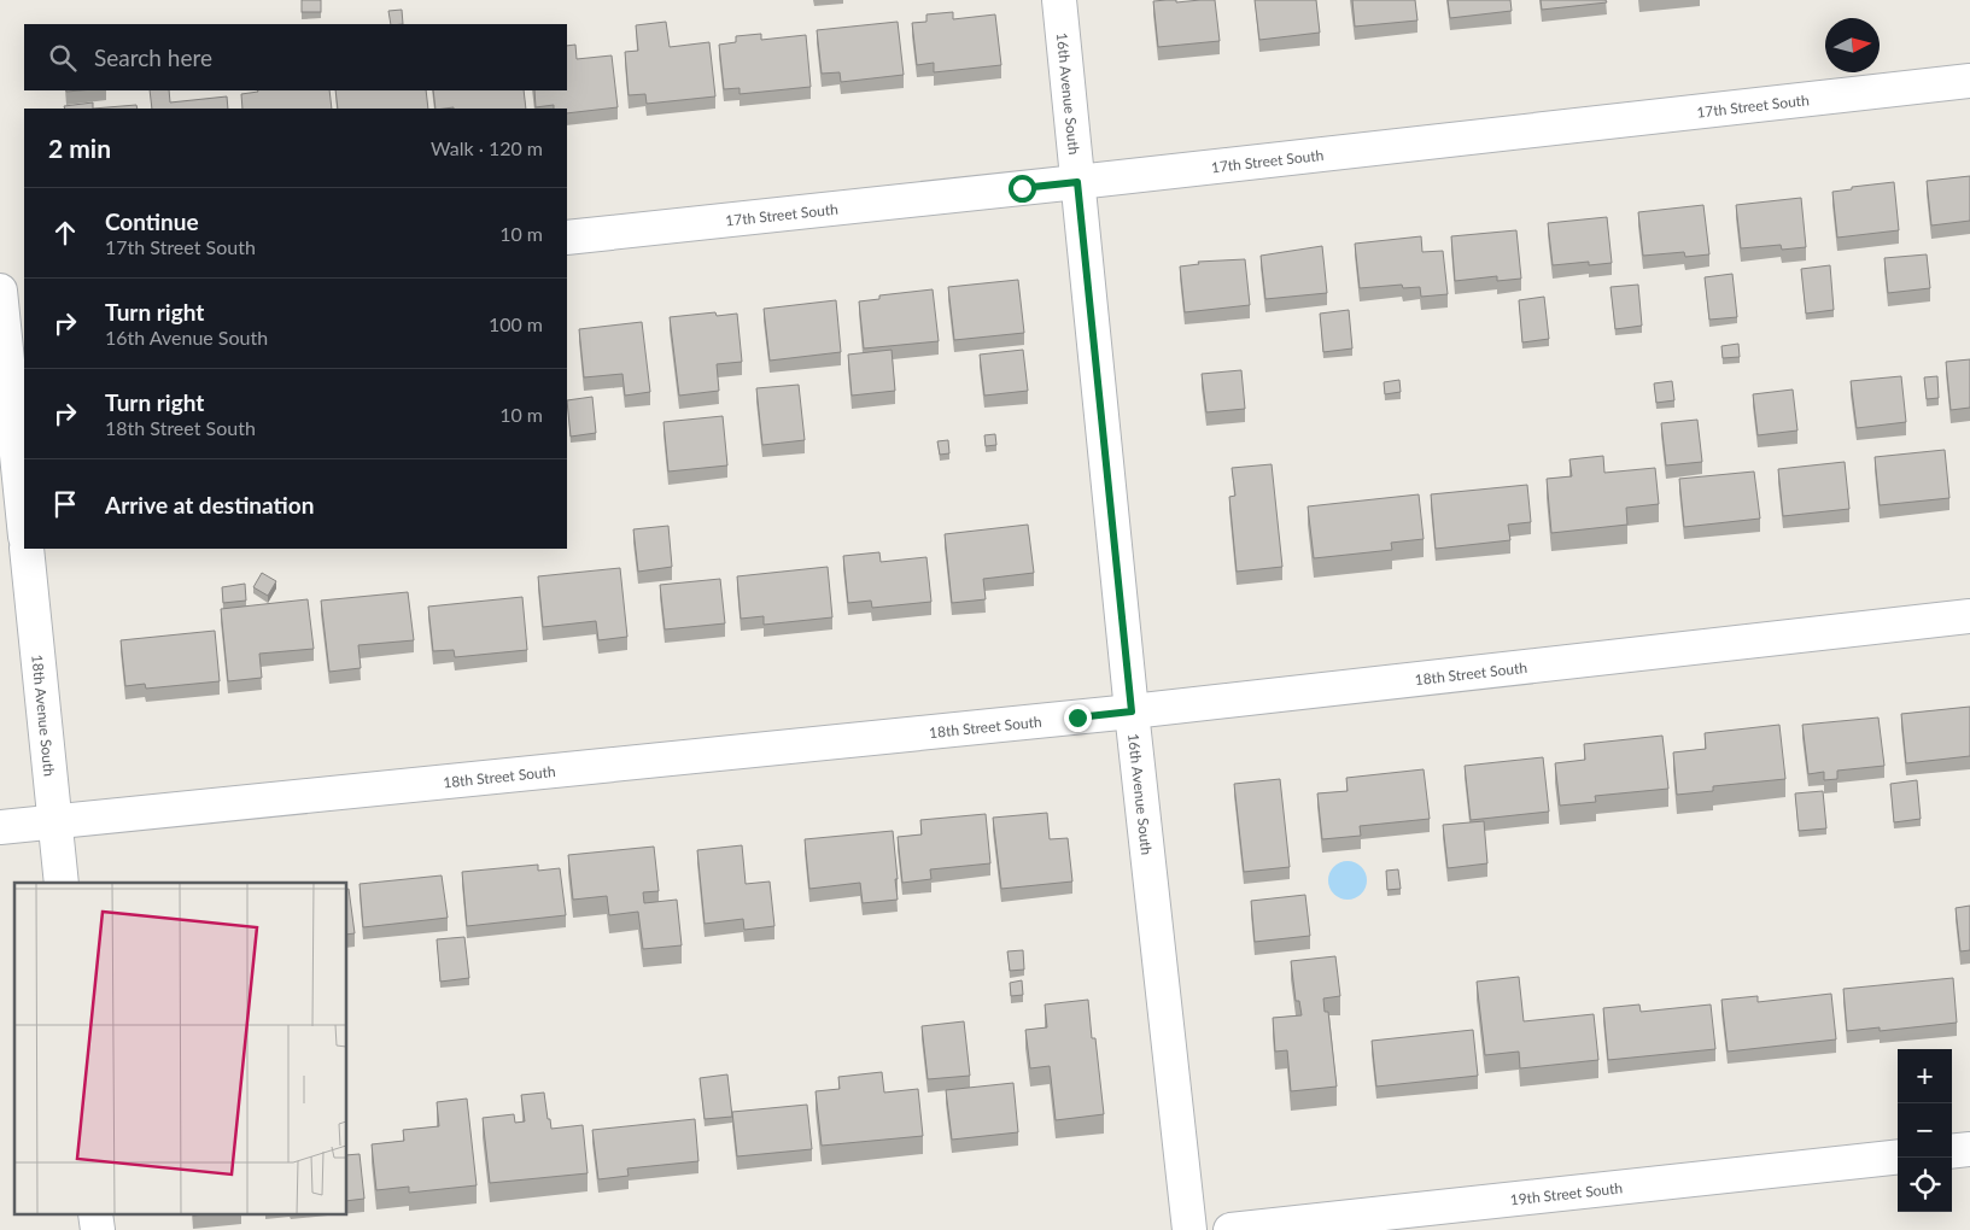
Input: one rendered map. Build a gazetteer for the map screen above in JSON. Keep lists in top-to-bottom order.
{
  "streets": {
    "street": [
      "16th Avenue South",
      "17th Street South",
      "18th Street South",
      "18th Avenue South",
      "19th Street South"
    ]
  },
  "crossings": [
    ["16th Avenue South", "17th Street South"],
    ["16th Avenue South", "18th Street South"],
    ["18th Street South", "18th Avenue South"]
  ],
  "north": "right",
  "page": {
    "search": "Search here",
    "heading": ["2 min", "Walk · 120 m"],
    "list": [
      ["Continue", "17th Street South", "10 m"],
      ["Turn right", "16th Avenue South", "100 m"],
      ["Turn right", "18th Street South", "10 m"],
      "Arrive at destination"
    ],
    "map_buttons": ["+", "−"]
  }
}
